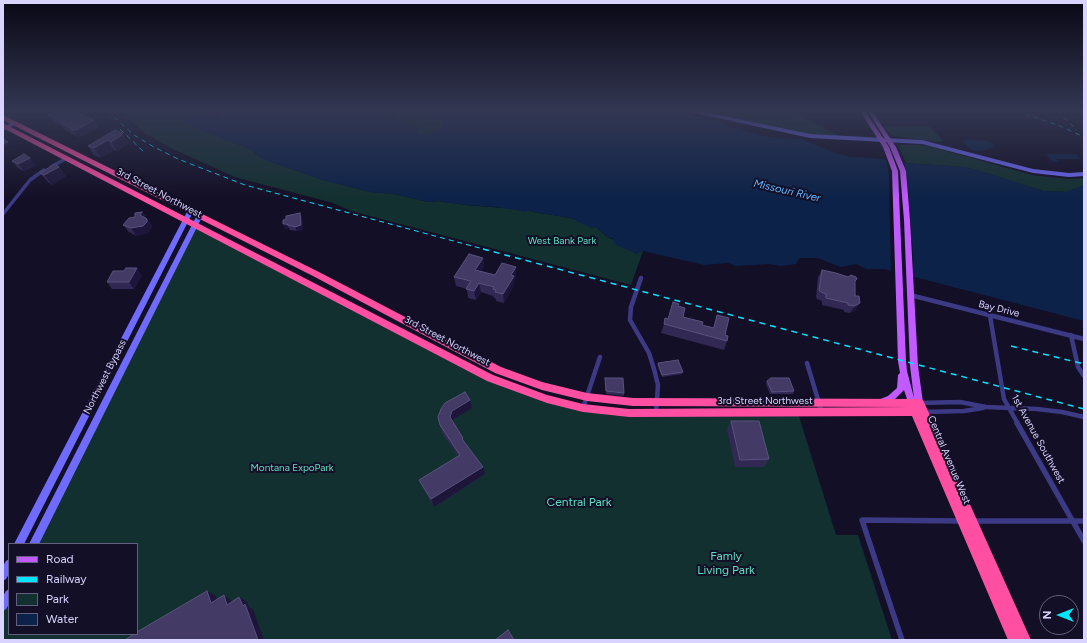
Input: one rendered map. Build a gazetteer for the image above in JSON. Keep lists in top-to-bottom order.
{
  "streets": {
    "highway": ["3rd Street Northwest", "Central Avenue West"],
    "main road": ["Northwest Bypass"],
    "street": ["Bay Drive", "1st Avenue Southwest"]
  },
  "crossings": [
    ["3rd Street Northwest", "Northwest Bypass"],
    ["3rd Street Northwest", "Central Avenue West"],
    ["Bay Drive", "1st Avenue Southwest"],
    ["Bay Drive", "Central Avenue West"]
  ],
  "water": ["Missouri River"],
  "parks": [
    "West Bank Park",
    "Montana ExpoPark",
    "Central Park",
    "Famly Living Park"
  ],
  "legend": [
    "Road",
    "Railway",
    "Park",
    "Water"
  ],
  "north": "left"
}
